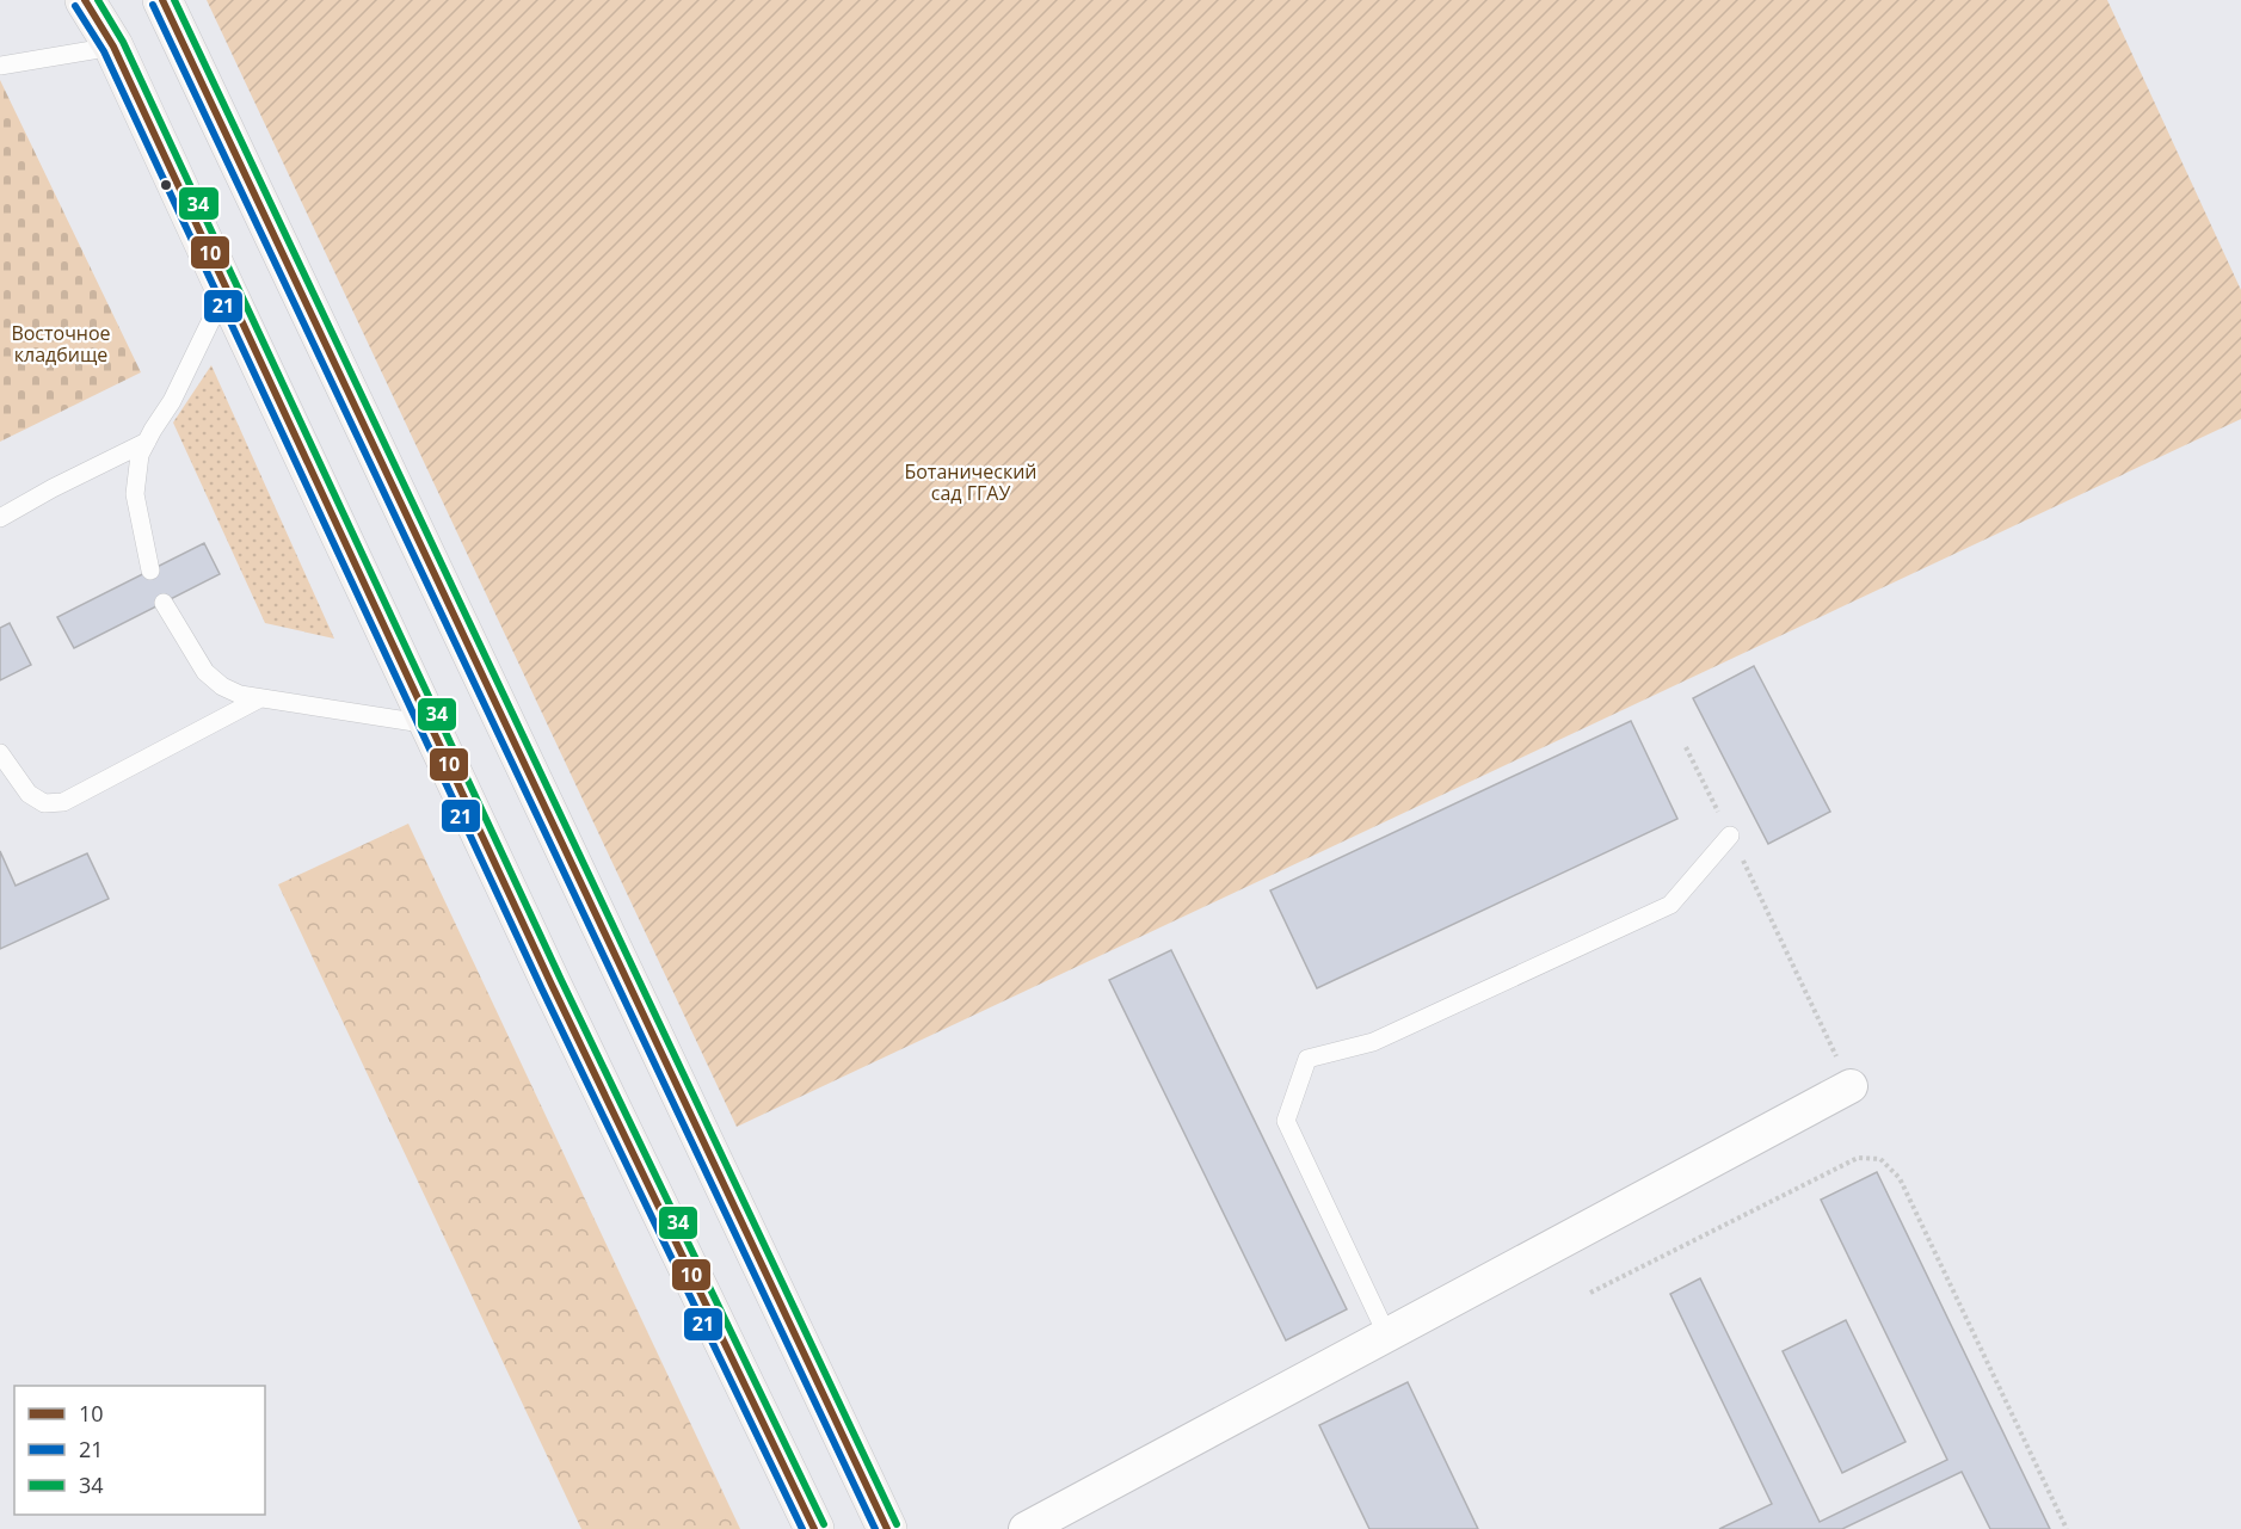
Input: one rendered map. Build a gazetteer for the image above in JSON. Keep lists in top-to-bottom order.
{
  "parks": ["Восточное кладбище", "Ботанический сад ГГАУ"],
  "lines": ["transit line 10", "transit line 34", "transit line 21"],
  "legend": ["10", "21", "34"]
}
